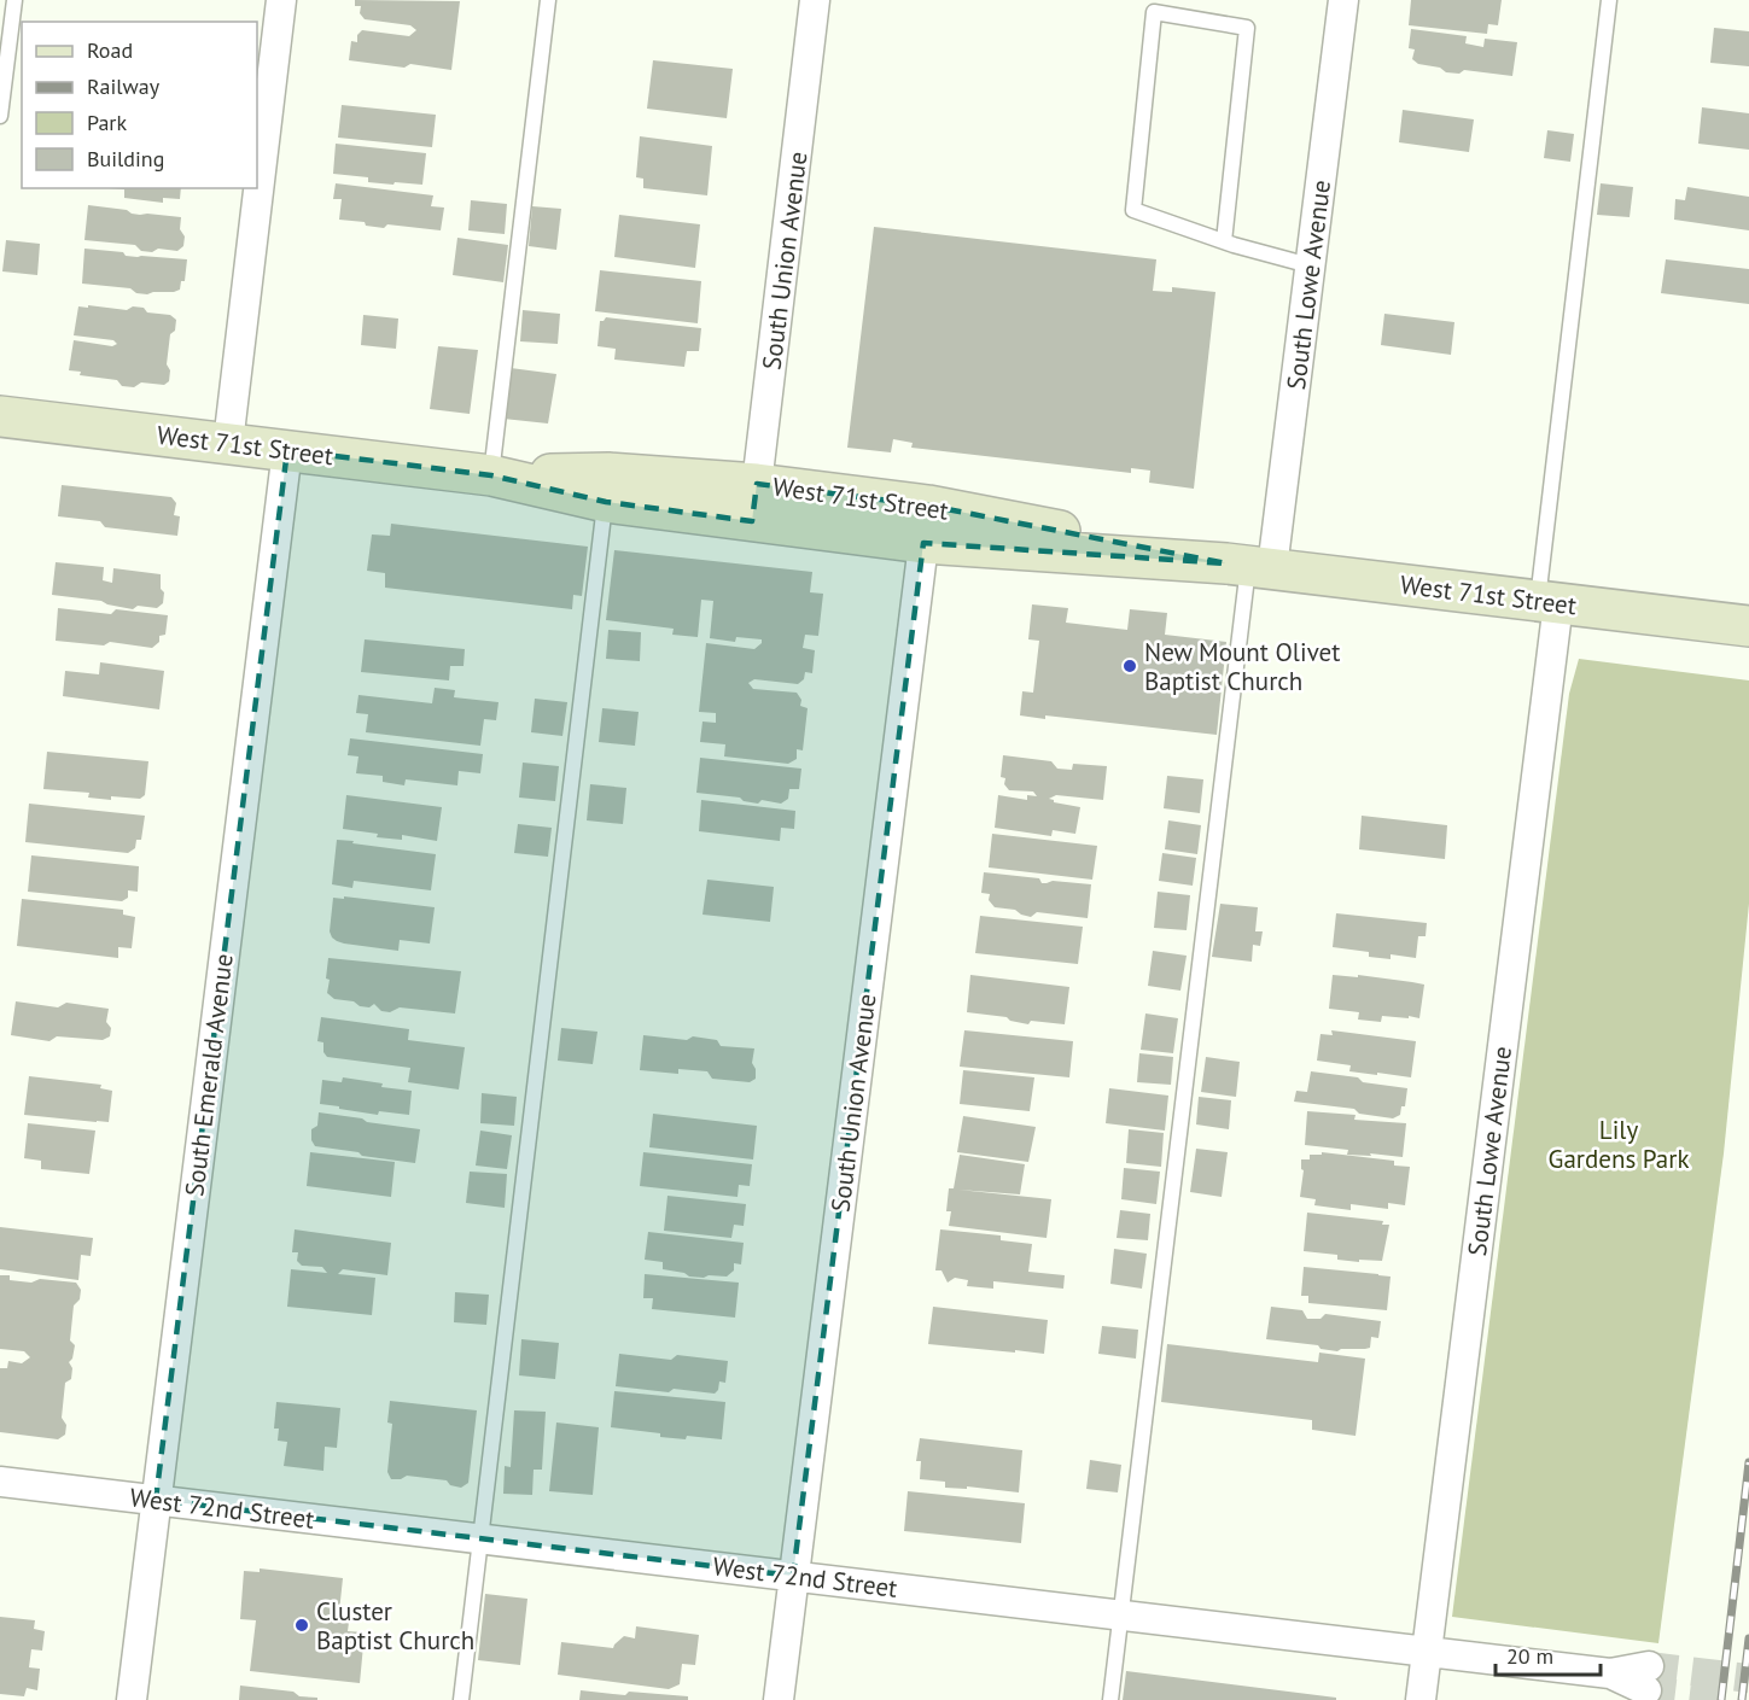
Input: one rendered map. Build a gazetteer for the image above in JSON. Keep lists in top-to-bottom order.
{
  "streets": {
    "main road": ["West 71st Street"],
    "street": [
      "South Union Avenue",
      "South Lowe Avenue",
      "South Emerald Avenue",
      "West 72nd Street"
    ]
  },
  "crossings": [
    ["South Union Avenue", "West 71st Street"],
    ["South Union Avenue", "West 72nd Street"],
    ["South Lowe Avenue", "West 71st Street"],
    ["South Lowe Avenue", "West 72nd Street"],
    ["West 71st Street", "South Emerald Avenue"],
    ["South Emerald Avenue", "West 72nd Street"]
  ],
  "parks": ["Lily Gardens Park"],
  "places": ["New Mount Olivet Baptist Church", "Cluster Baptist Church"],
  "legend": [
    "Road",
    "Railway",
    "Park",
    "Building"
  ],
  "scale_bar": "20 m"
}
